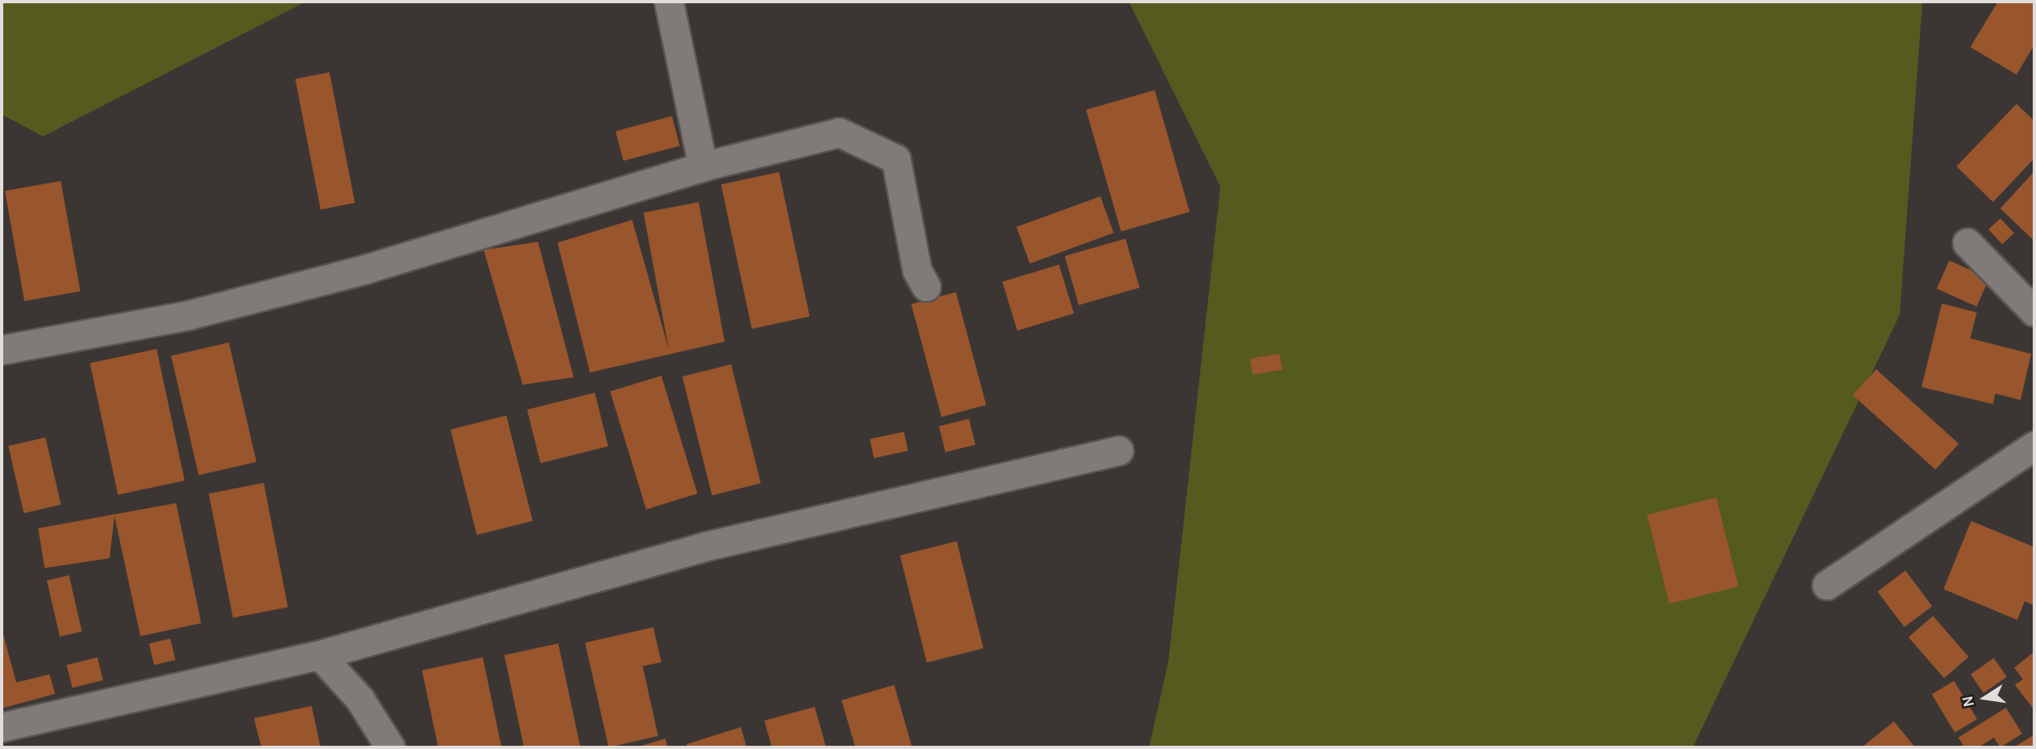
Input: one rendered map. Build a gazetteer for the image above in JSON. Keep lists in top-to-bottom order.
{
  "north": "left"
}
